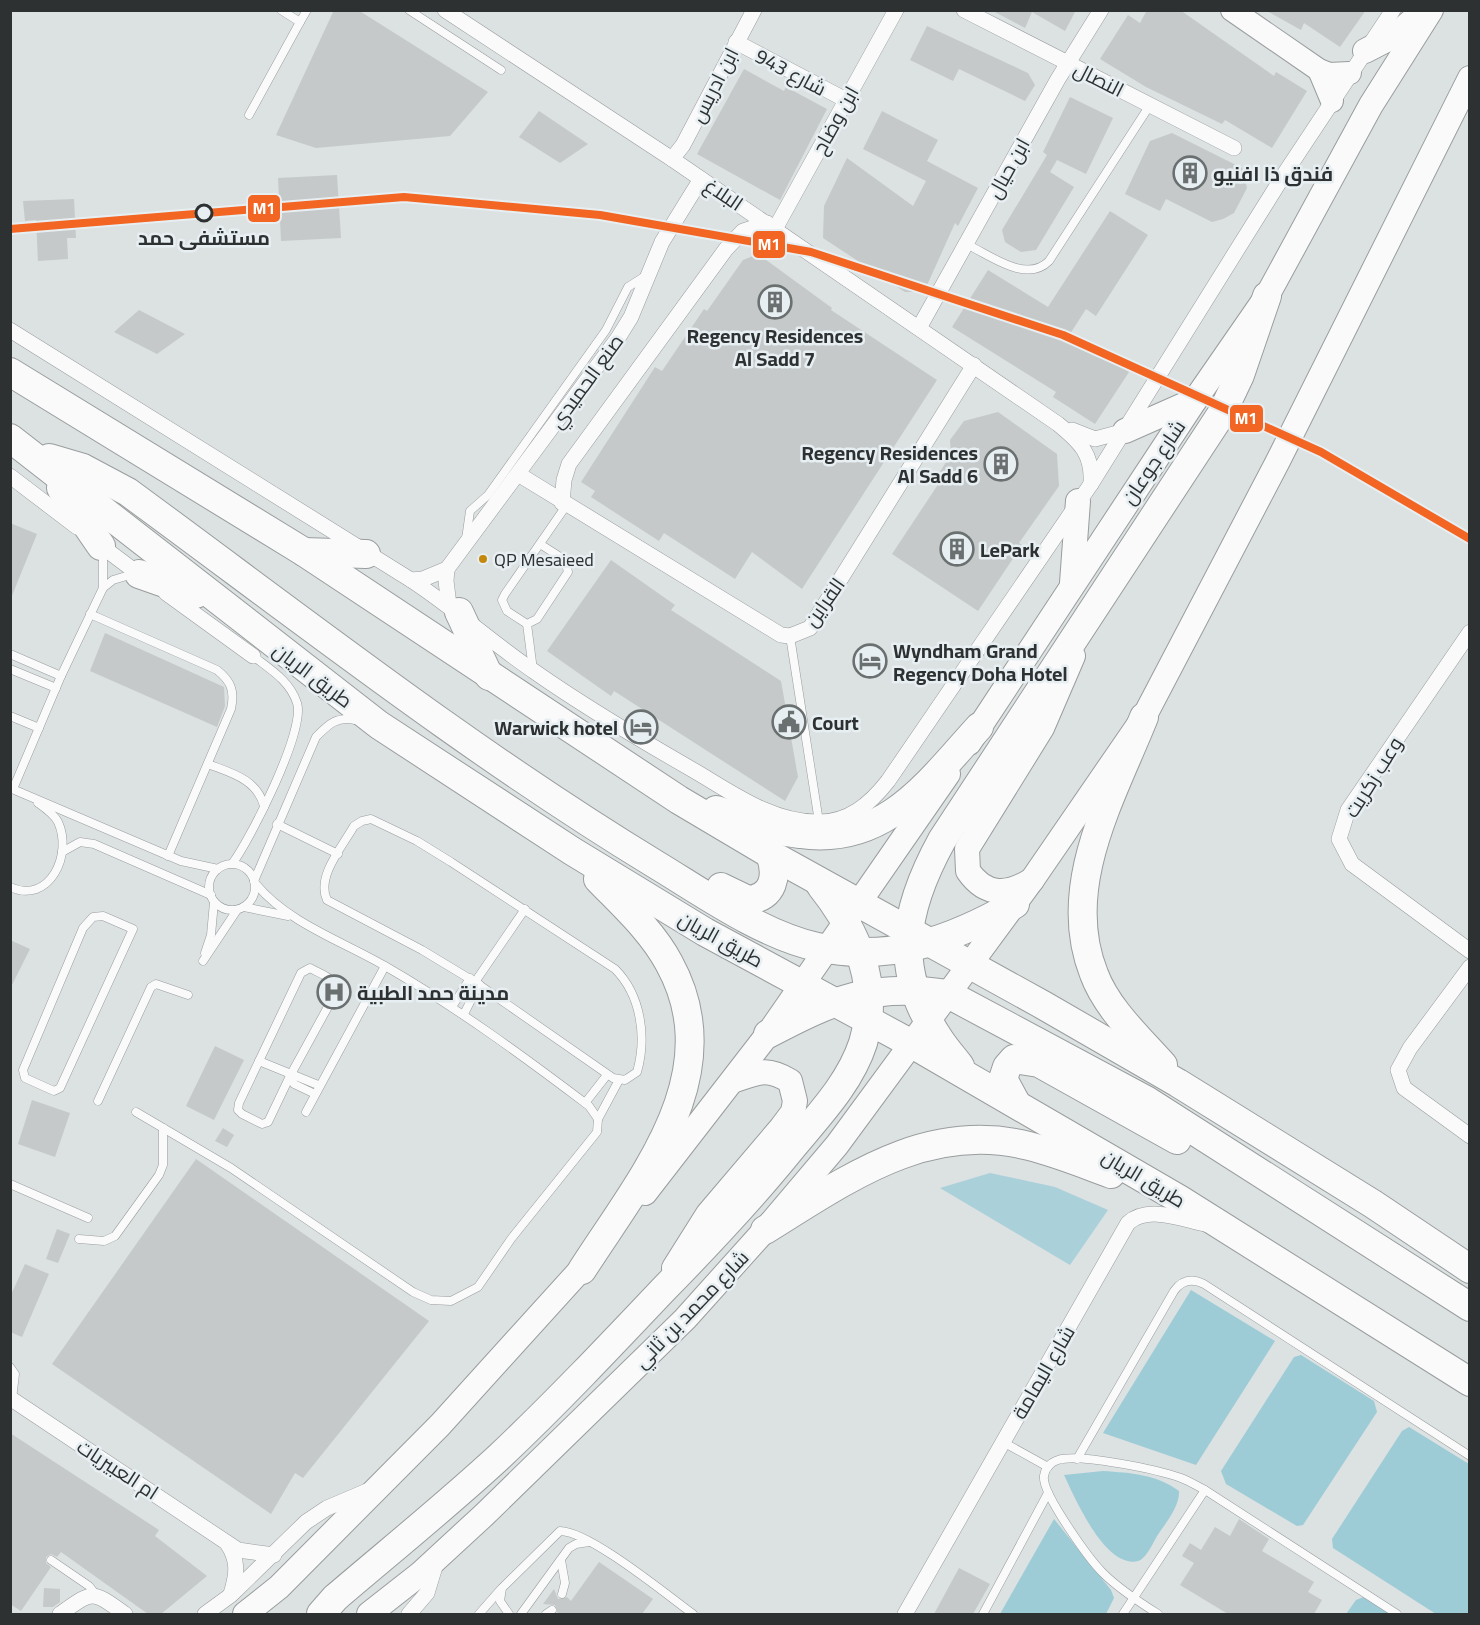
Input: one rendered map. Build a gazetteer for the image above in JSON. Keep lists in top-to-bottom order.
{
  "streets": {
    "highway": ["طريق الريان"],
    "main road": ["شارع جوعان", "شارع محمد بن ثاني"],
    "street": [
      "شارع 943",
      "النصال",
      "ابن ادريس",
      "ابن وضاح",
      "ابن حيال",
      "البلاغ",
      "صنع الحميدي",
      "القراين",
      "وعب زكريت",
      "شارع اليمامة",
      "ام العبيريات"
    ]
  },
  "crossings": [
    ["شارع 943", "ابن ادريس"],
    ["شارع 943", "ابن وضاح"],
    ["النصال", "ابن حيال"],
    ["ابن ادريس", "البلاغ"],
    ["ابن وضاح", "البلاغ"],
    ["ابن حيال", "البلاغ"],
    ["البلاغ", "صنع الحميدي"],
    ["البلاغ", "شارع جوعان"],
    ["البلاغ", "القراين"],
    ["صنع الحميدي", "القراين"],
    ["طريق الريان", "شارع محمد بن ثاني"],
    ["طريق الريان", "شارع اليمامة"]
  ],
  "places": {
    "building": [
      "فندق ذا افنيو",
      "Regency Residences Al Sadd 7",
      "Regency Residences Al Sadd 6",
      "LePark"
    ],
    "other": ["مستشفى حمد", "QP Mesaieed"],
    "hotel": ["Wyndham Grand Regency Doha Hotel", "Warwick hotel"],
    "public building": ["Court"],
    "hospital": ["مدينة حمد الطبية"]
  },
  "lines": ["transit line M1"]
}
